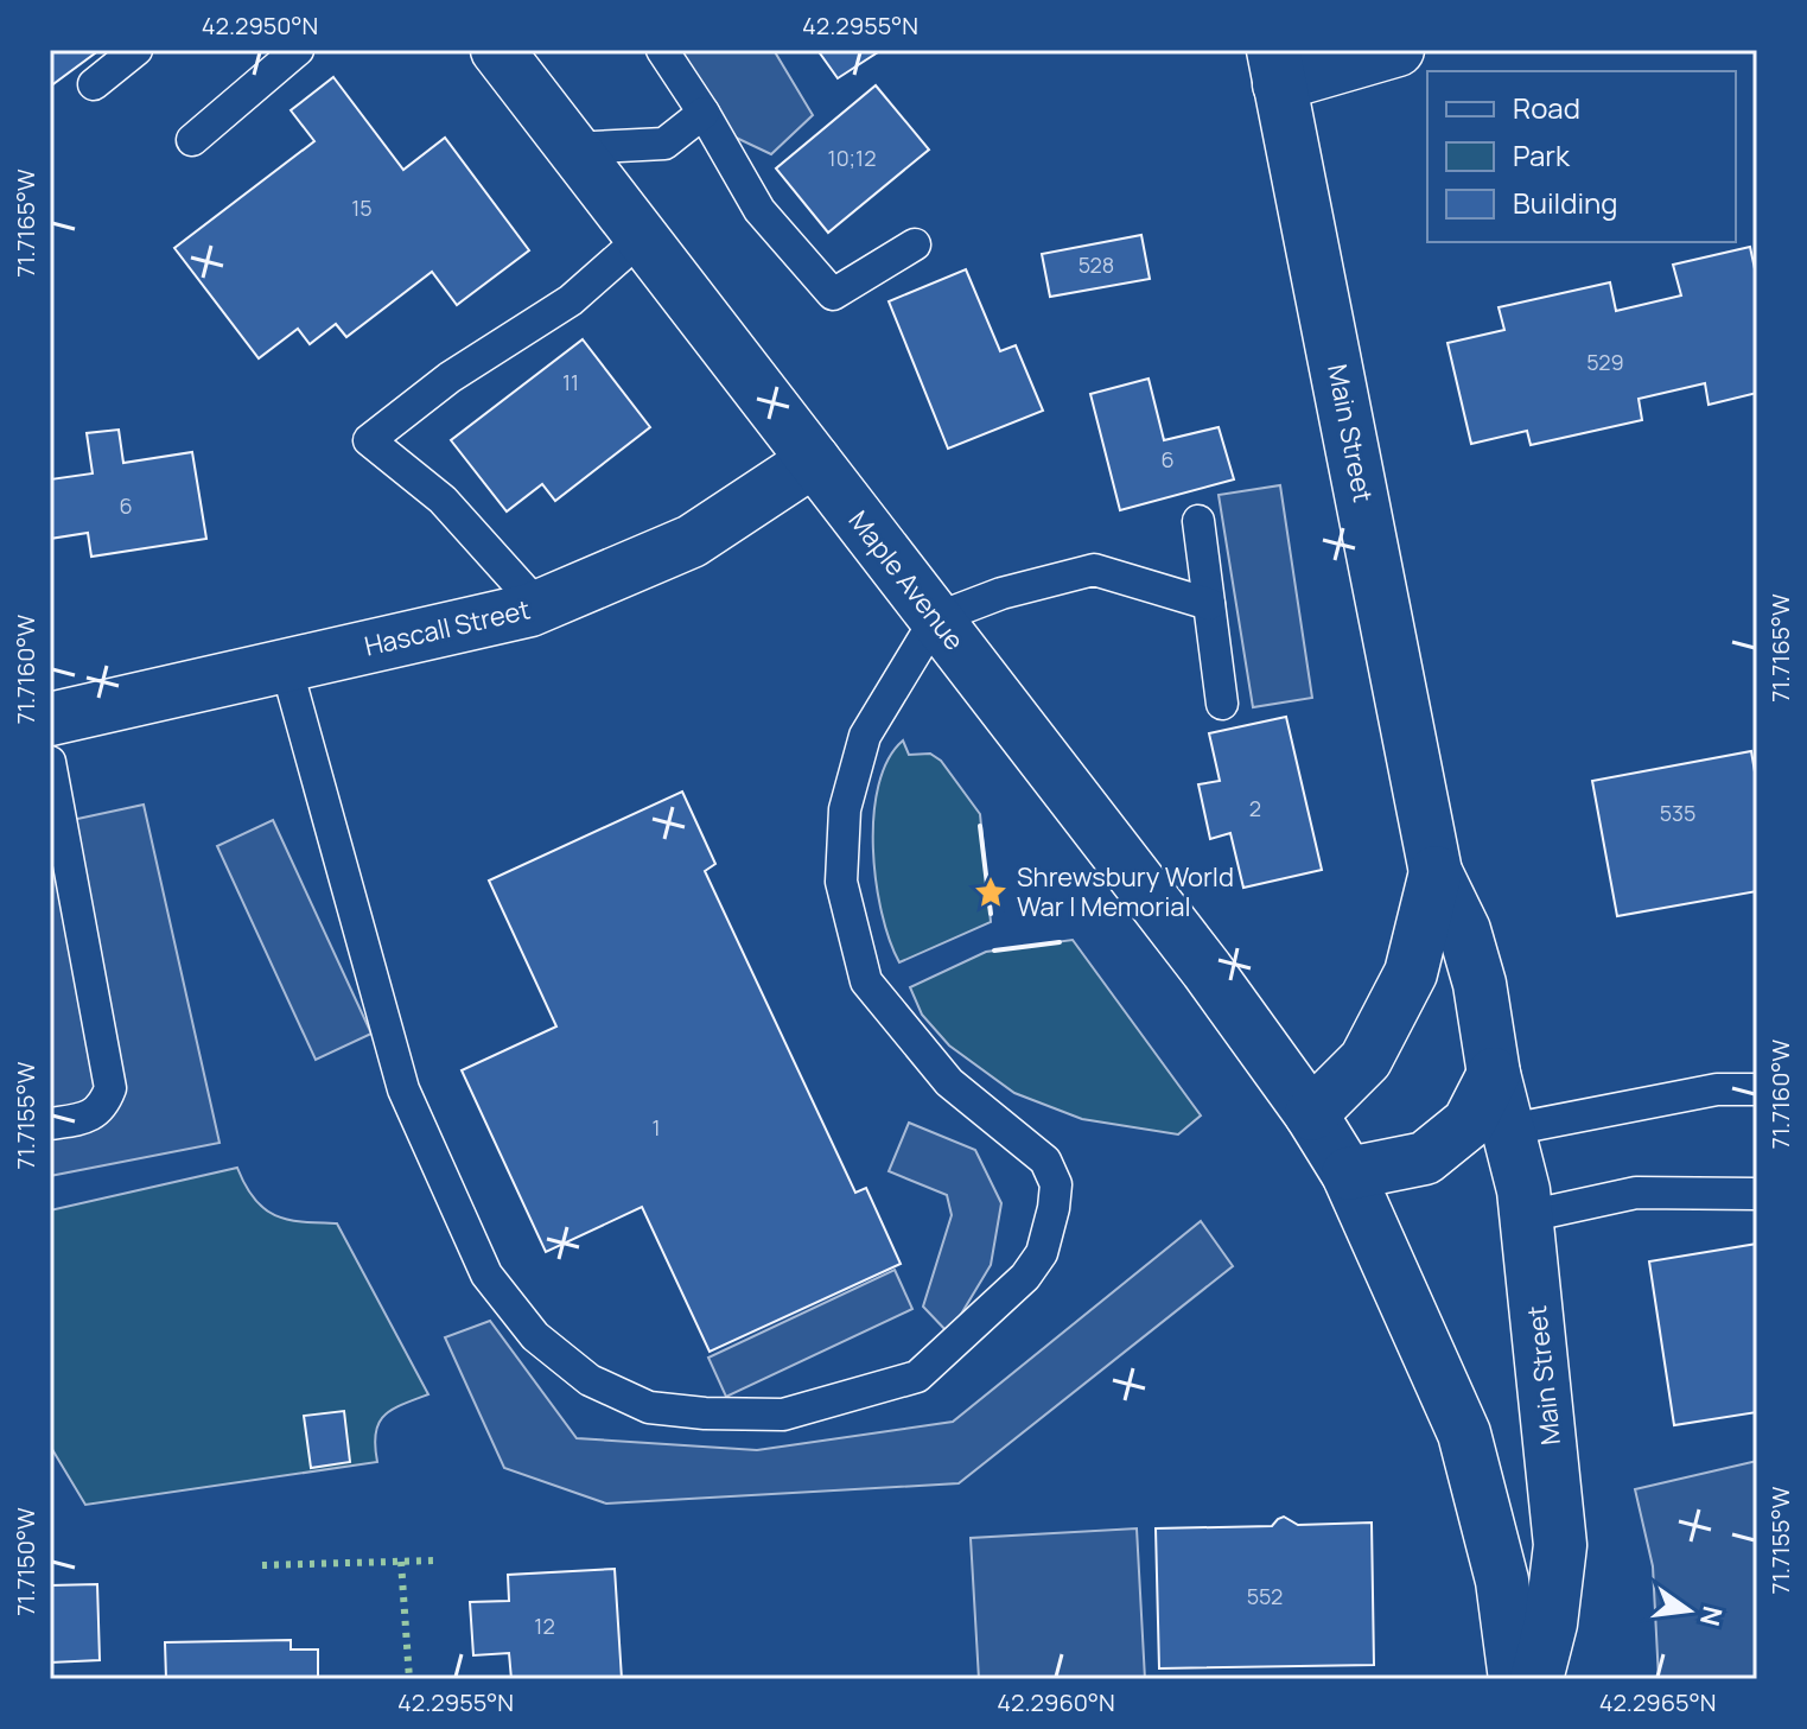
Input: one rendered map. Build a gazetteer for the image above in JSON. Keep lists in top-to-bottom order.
{
  "streets": {
    "main road": ["Main Street", "Maple Avenue", "Hascall Street"]
  },
  "crossings": [
    ["Main Street", "Maple Avenue"],
    ["Maple Avenue", "Hascall Street"]
  ],
  "places": {
    "place": ["Shrewsbury World War I Memorial"]
  },
  "house_numbers": [
    "10;12",
    "15",
    "528",
    "529",
    "11",
    "6",
    "6",
    "2",
    "535",
    "1",
    "552",
    "12"
  ],
  "legend": ["Road", "Park", "Building"],
  "north": "right",
  "coordinates": [
    "42.2950°N",
    "42.2955°N",
    "71.7165°W",
    "71.7160°W",
    "71.7155°W",
    "71.7150°W",
    "42.2960°N",
    "42.2965°N"
  ]
}
